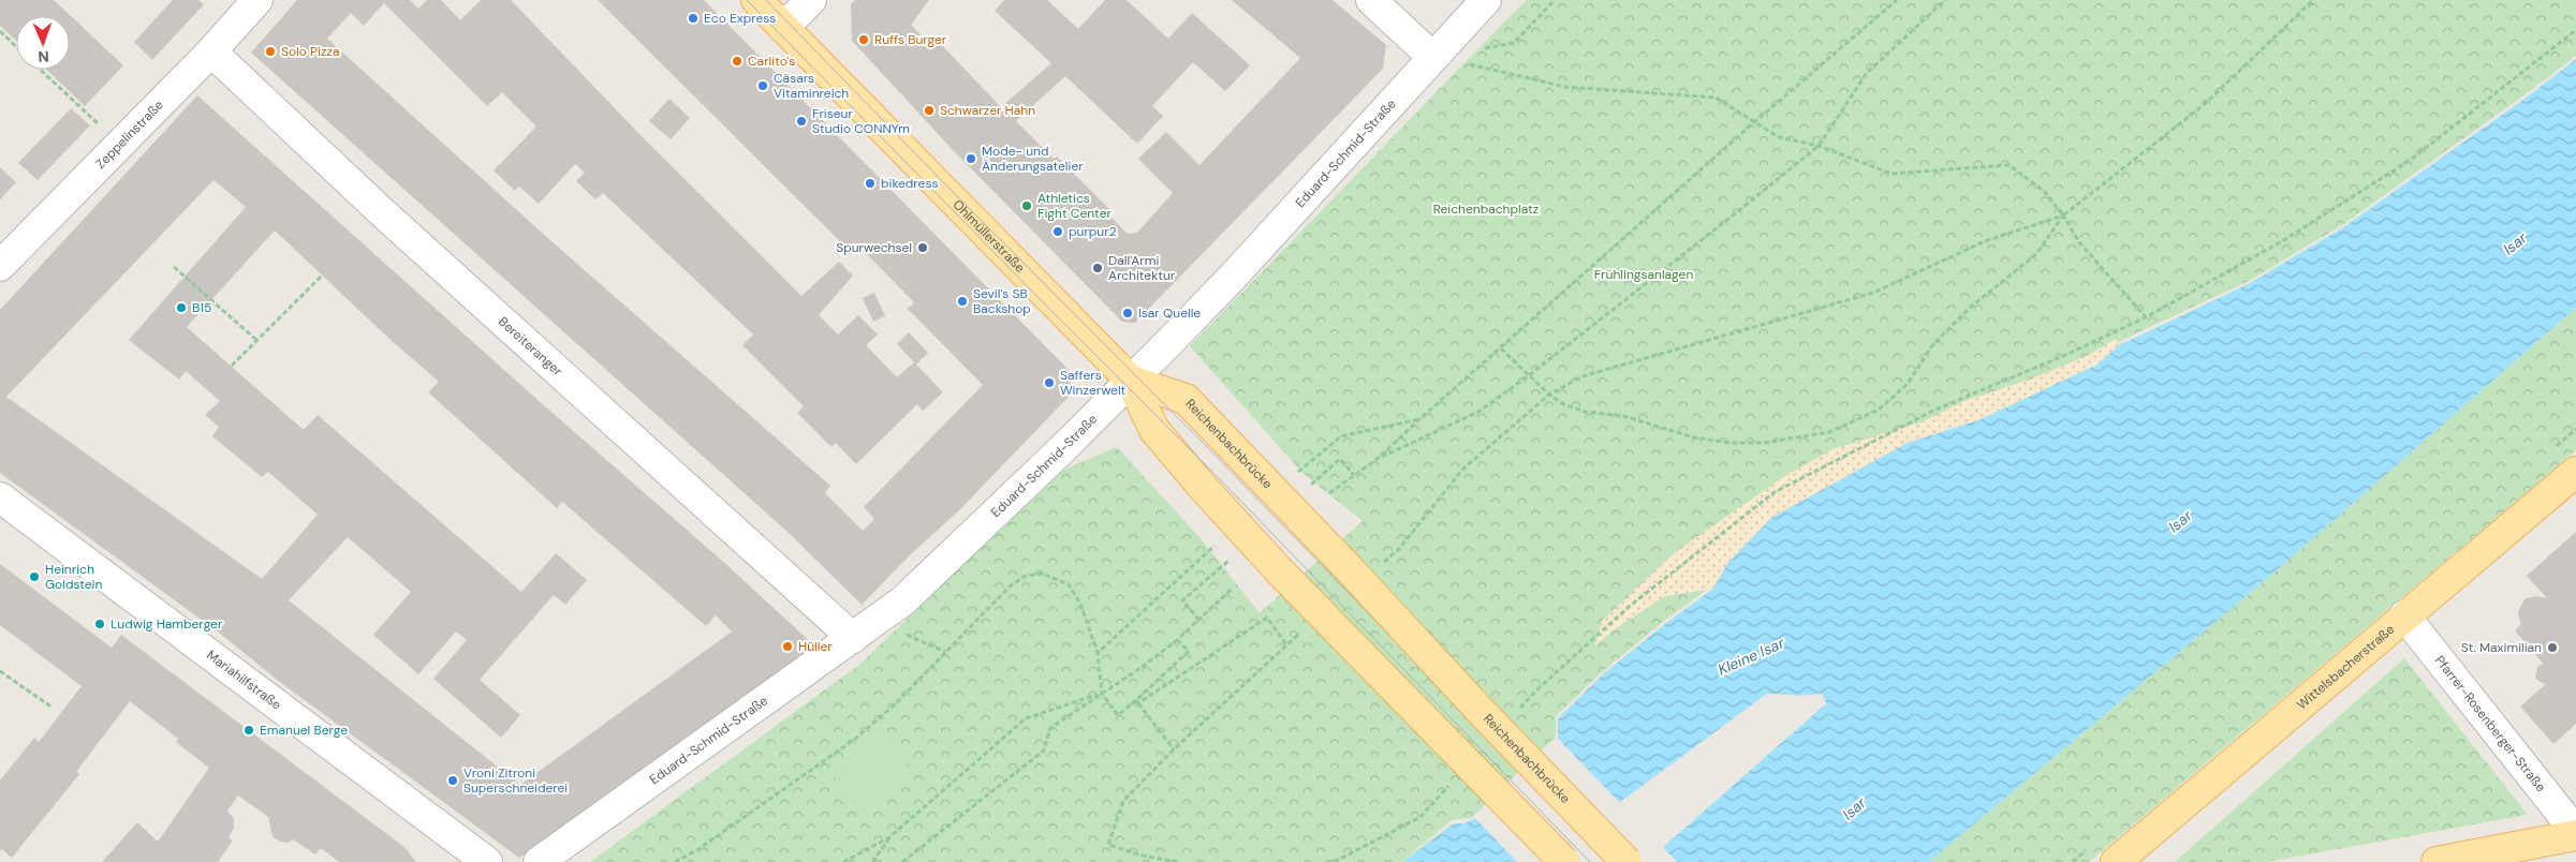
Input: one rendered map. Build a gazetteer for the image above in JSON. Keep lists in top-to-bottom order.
{
  "streets": {
    "main road": ["Ohlmüllerstraße", "Reichenbachbrücke", "Wittelsbacherstraße"],
    "street": [
      "Zeppelinstraße",
      "Eduard-Schmid-Straße",
      "Bereiteranger",
      "Mariahilfstraße",
      "Pfarrer-Rosenberger-Straße"
    ]
  },
  "crossings": [
    ["Zeppelinstraße", "Bereiteranger"],
    ["Eduard-Schmid-Straße", "Ohlmüllerstraße"],
    ["Eduard-Schmid-Straße", "Bereiteranger"],
    ["Eduard-Schmid-Straße", "Reichenbachbrücke"],
    ["Ohlmüllerstraße", "Reichenbachbrücke"],
    ["Wittelsbacherstraße", "Pfarrer-Rosenberger-Straße"]
  ],
  "water": ["Isar", "Kleine Isar"],
  "parks": ["Reichenbachplatz", "Frühlingsanlagen"],
  "places": [
    "Eco Express",
    "Ruffs Burger",
    "Solo Pizza",
    "Carlito's",
    "Cäsars Vitaminreich",
    "Schwarzer Hahn",
    "Friseur Studio CONNYm",
    "Mode- und Änderungsatelier",
    "bikedress",
    "Athletics Fight Center",
    "purpur2",
    "Spurwechsel",
    "Dall'Armi Architektur",
    "Sevil's SB Backshop",
    "B15",
    "Isar Quelle",
    "Saffers Winzerwelt",
    "Heinrich Goldstein",
    "Ludwig Hamberger",
    "Hüller",
    "St. Maximilian",
    "Emanuel Berge",
    "Vroni Zitroni Superschneiderei"
  ],
  "north": "bottom"
}
